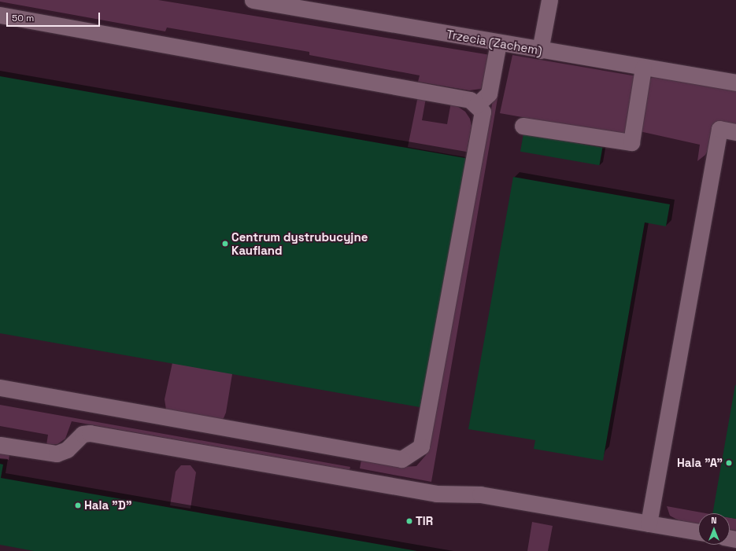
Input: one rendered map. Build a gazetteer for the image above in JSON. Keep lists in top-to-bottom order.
{
  "streets": {
    "lane": ["Trzecia (Zachem)"]
  },
  "places": [
    "Centrum dystrubucyjne Kaufland",
    "Hala \"A\"",
    "Hala \"D\"",
    "TIR"
  ],
  "scale_bar": "50 m",
  "north": "top"
}
